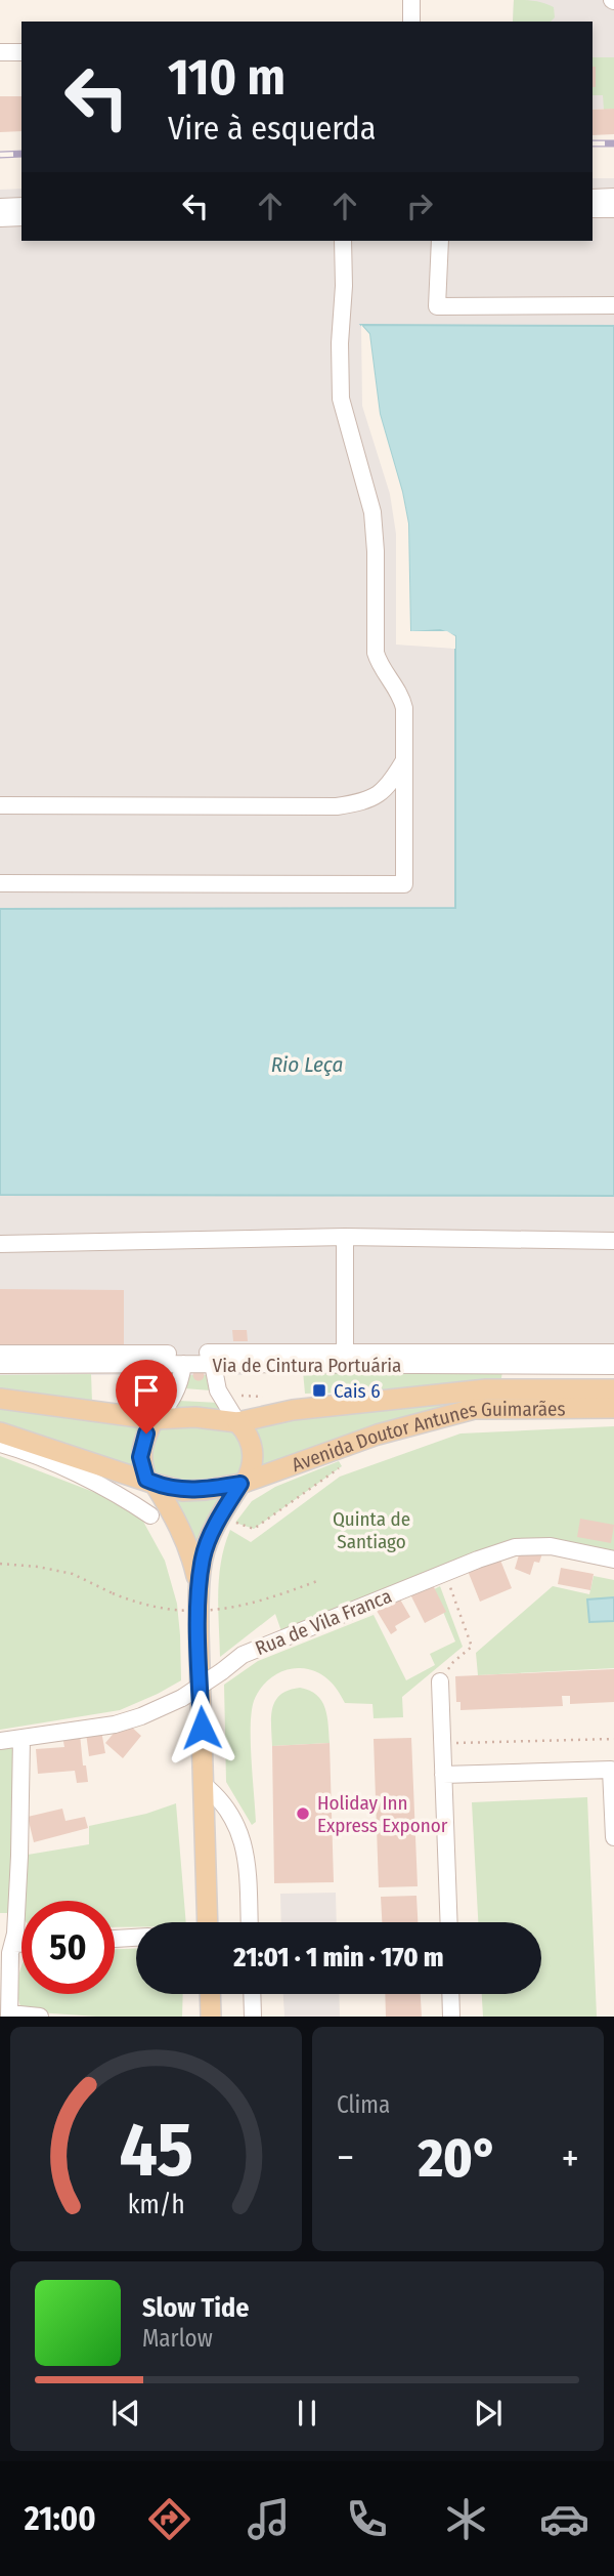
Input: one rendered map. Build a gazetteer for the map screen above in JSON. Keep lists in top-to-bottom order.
{
  "streets": {
    "main road": ["Avenida Doutor Antunes Guimarães"],
    "street": ["Via de Cintura Portuária", "Rua de Vila Franca"]
  },
  "water": ["Rio Leça"],
  "parks": ["Quinta de Santiago"],
  "places": {
    "transit": ["Cais 6"],
    "other": ["Holiday Inn Express Exponor"]
  },
  "page": {
    "turn": ["110 m", "Vire à esquerda"],
    "limit": "50",
    "trip": "21:01 · 1 min · 170 m",
    "tile": "Clima",
    "heat": ["−", "20°", "+"],
    "song": ["Slow Tide", "Marlow"],
    "tabs": "21:00",
    "gauge": ["45", "km/h"]
  }
}
